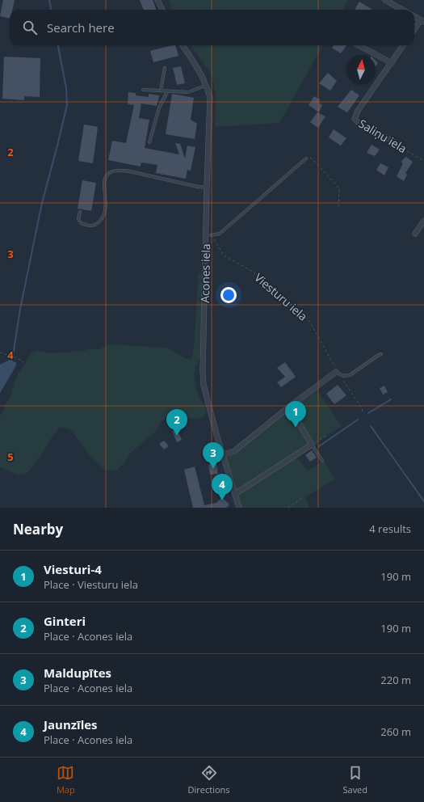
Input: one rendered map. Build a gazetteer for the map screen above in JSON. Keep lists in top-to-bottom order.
{
  "streets": {
    "street": ["Saliņu iela", "Acones iela"],
    "path": ["Viesturu iela"]
  },
  "north": "top",
  "page": {
    "search": "Search here",
    "pins": [
      "1",
      "2",
      "3",
      "4"
    ],
    "heading": ["Nearby", "4 results"],
    "list": [
      {
        "mark": "1",
        "name": "Viesturi-4",
        "note": "Place · Viesturu iela",
        "value": "190 m"
      },
      {
        "mark": "2",
        "name": "Ginteri",
        "note": "Place · Acones iela",
        "value": "190 m"
      },
      {
        "mark": "3",
        "name": "Maldupītes",
        "note": "Place · Acones iela",
        "value": "220 m"
      },
      {
        "mark": "4",
        "name": "Jaunzīles",
        "note": "Place · Acones iela",
        "value": "260 m"
      }
    ],
    "nav": ["Map", "Directions", "Saved"]
  },
  "grid": {
    "rows": [
      "2",
      "3",
      "4",
      "5"
    ]
  }
}
